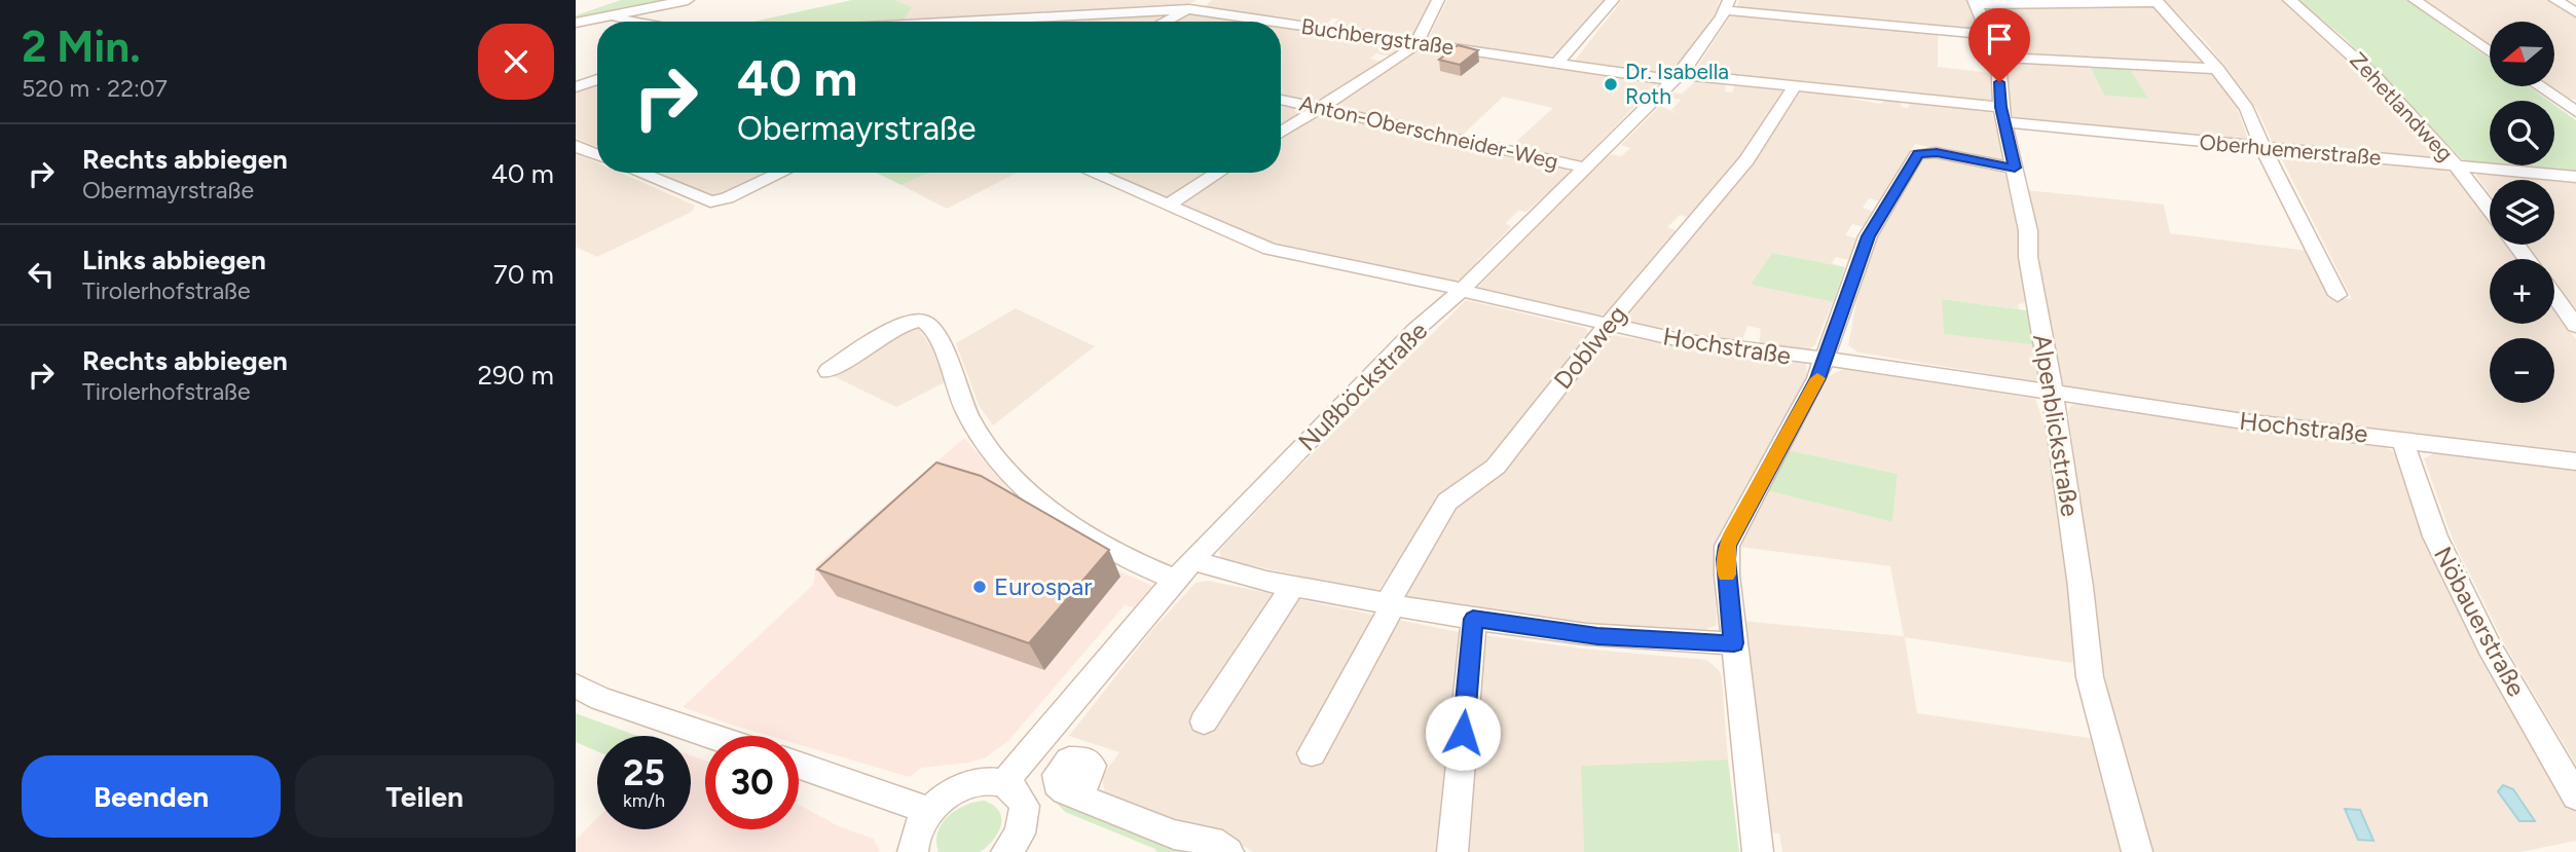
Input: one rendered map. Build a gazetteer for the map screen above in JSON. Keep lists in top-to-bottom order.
{
  "streets": {
    "street": [
      "Buchbergstraße",
      "Zehetlandweg",
      "Anton-Oberschneider-Weg",
      "Oberhuemerstraße",
      "Hochstraße",
      "Doblweg",
      "Nußböckstraße",
      "Alpenblickstraße",
      "Nöbauerstraße"
    ]
  },
  "crossings": [
    ["Buchbergstraße", "Oberhuemerstraße"],
    ["Buchbergstraße", "Nußböckstraße"],
    ["Zehetlandweg", "Oberhuemerstraße"],
    ["Anton-Oberschneider-Weg", "Nußböckstraße"],
    ["Oberhuemerstraße", "Doblweg"],
    ["Oberhuemerstraße", "Nußböckstraße"],
    ["Oberhuemerstraße", "Alpenblickstraße"],
    ["Hochstraße", "Doblweg"],
    ["Hochstraße", "Nußböckstraße"],
    ["Hochstraße", "Alpenblickstraße"],
    ["Hochstraße", "Nöbauerstraße"]
  ],
  "places": ["Dr. Isabella Roth", "Eurospar"],
  "north": "left",
  "page": {
    "heading": ["2 Min.", "520 m · 22:07"],
    "map_buttons": ["+", "−"],
    "turn": ["40 m", "Obermayrstraße"],
    "list": [
      {
        "name": "Rechts abbiegen",
        "note": "Obermayrstraße",
        "value": "40 m"
      },
      {
        "name": "Links abbiegen",
        "note": "Tirolerhofstraße",
        "value": "70 m"
      },
      {
        "name": "Rechts abbiegen",
        "note": "Tirolerhofstraße",
        "value": "290 m"
      }
    ],
    "speed": "25 km/h",
    "limit": "30",
    "buttons": ["Beenden", "Teilen"]
  }
}
